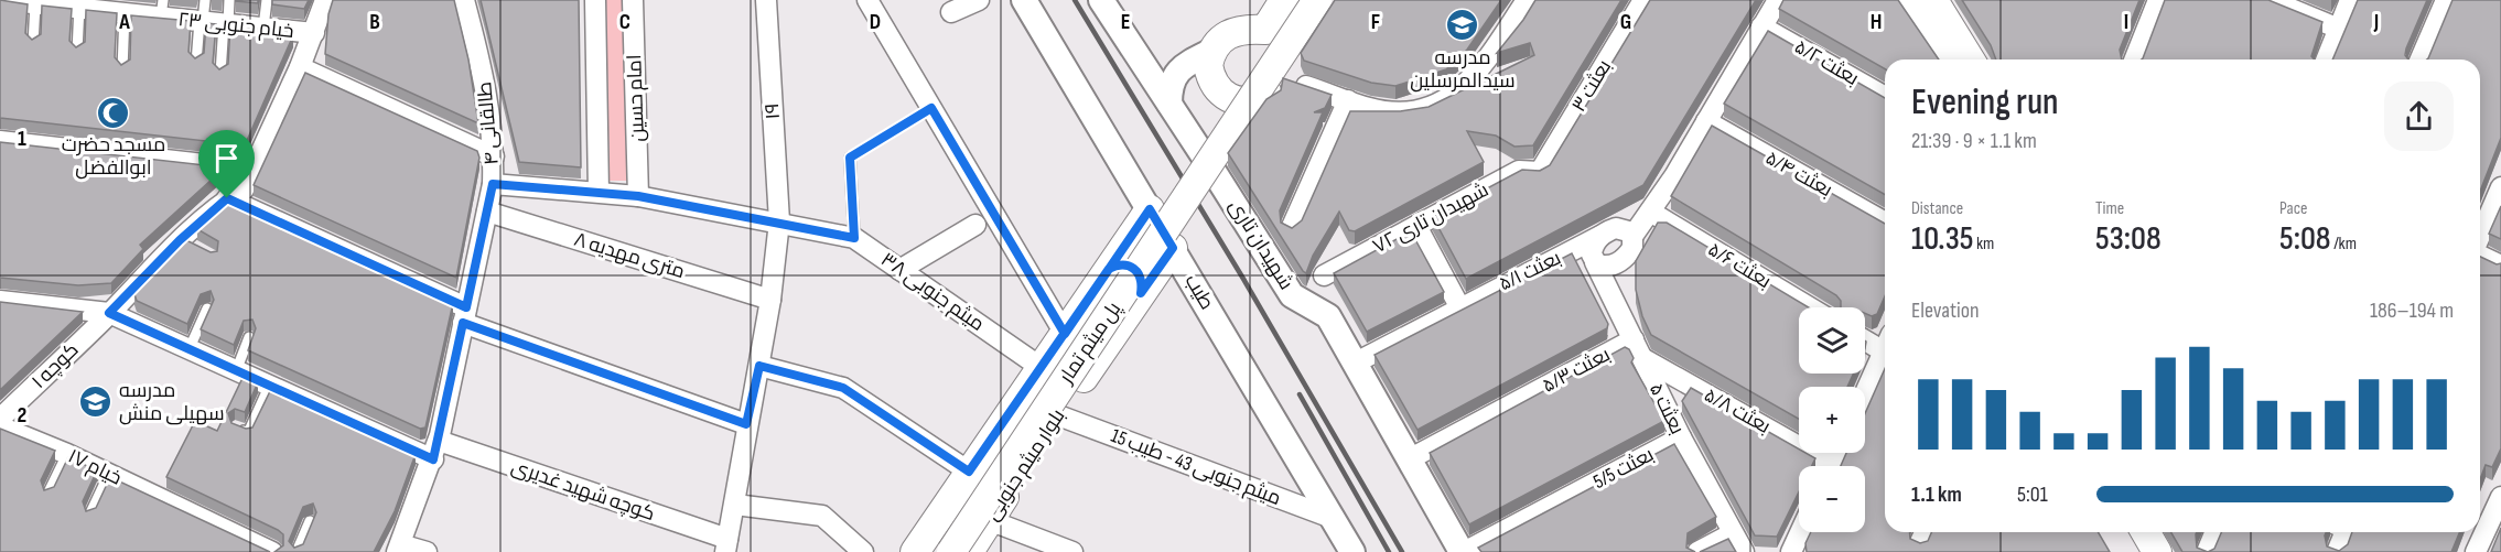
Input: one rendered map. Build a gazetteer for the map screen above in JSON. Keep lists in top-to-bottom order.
{
  "streets": {
    "main road": ["پل میثم تمار", "بلوار میثم جنوبی"],
    "street": [
      "خیام جنوبی ۲۳",
      "بعثت ۵/۲",
      "بعثت ۳",
      "امام حسین",
      "۱۹",
      "طالقانی ۴",
      "بعثت ۵/۴",
      "شهیدان تاری ۷۲",
      "شهیدان تاری",
      "۸ متری مهدیه",
      "بعثت ۵/۶",
      "بعثت ۵/۱",
      "میثم جنوبی ۳۸",
      "طیب",
      "کوچه ۱",
      "بعثت ۵/۳",
      "بعثت ۵",
      "بعثت ۵/۸",
      "خیام ۱۷",
      "میثم جنوبی 43 - طیب 15",
      "بعثت 5/5",
      "کوچه شهید غدیری"
    ]
  },
  "crossings": [
    ["خیام جنوبی ۲۳", "کوچه ۱"],
    ["بعثت ۳", "شهیدان تاری ۷۲"],
    ["امام حسین", "میثم جنوبی ۳۸"],
    ["۱۹", "۸ متری مهدیه"],
    ["۱۹", "میثم جنوبی ۳۸"],
    ["۱۹", "کوچه شهید غدیری"],
    ["طالقانی ۴", "۸ متری مهدیه"],
    ["طالقانی ۴", "میثم جنوبی ۳۸"],
    ["طالقانی ۴", "کوچه شهید غدیری"],
    ["شهیدان تاری", "بعثت ۵/۱"],
    ["شهیدان تاری", "بعثت ۵/۳"],
    ["شهیدان تاری", "بعثت 5/5"],
    ["بعثت ۵/۱", "بعثت ۵"],
    ["میثم جنوبی ۳۸", "بلوار میثم جنوبی"],
    ["طیب", "بلوار میثم جنوبی"],
    ["طیب", "میثم جنوبی 43 - طیب 15"],
    ["کوچه ۱", "کوچه شهید غدیری"],
    ["بعثت ۵/۳", "بعثت ۵"],
    ["بعثت ۵", "بعثت ۵/۸"],
    ["بعثت ۵", "بعثت 5/5"],
    ["بلوار میثم جنوبی", "میثم جنوبی 43 - طیب 15"]
  ],
  "places": {
    "school or university": ["مدرسه سیدالمرسلین", "مدرسه سهیلی منش"],
    "mosque": ["مسجد حضرت ابوالفضل"]
  },
  "page": {
    "heading": ["Evening run", "21:39 · 9 × 1.1 km"],
    "stats": [
      ["Distance", "10.35 km"],
      ["Time", "53:08"],
      ["Pace", "5:08 /km"]
    ],
    "chart": ["Elevation", "186–194 m"],
    "map_buttons": ["+", "−"],
    "list": [
      {
        "name": "1.1 km",
        "note": "5:01"
      }
    ]
  },
  "grid": {
    "columns": [
      "A",
      "B",
      "C",
      "D",
      "E",
      "F",
      "G",
      "H",
      "I",
      "J"
    ],
    "rows": ["1", "2"]
  }
}
